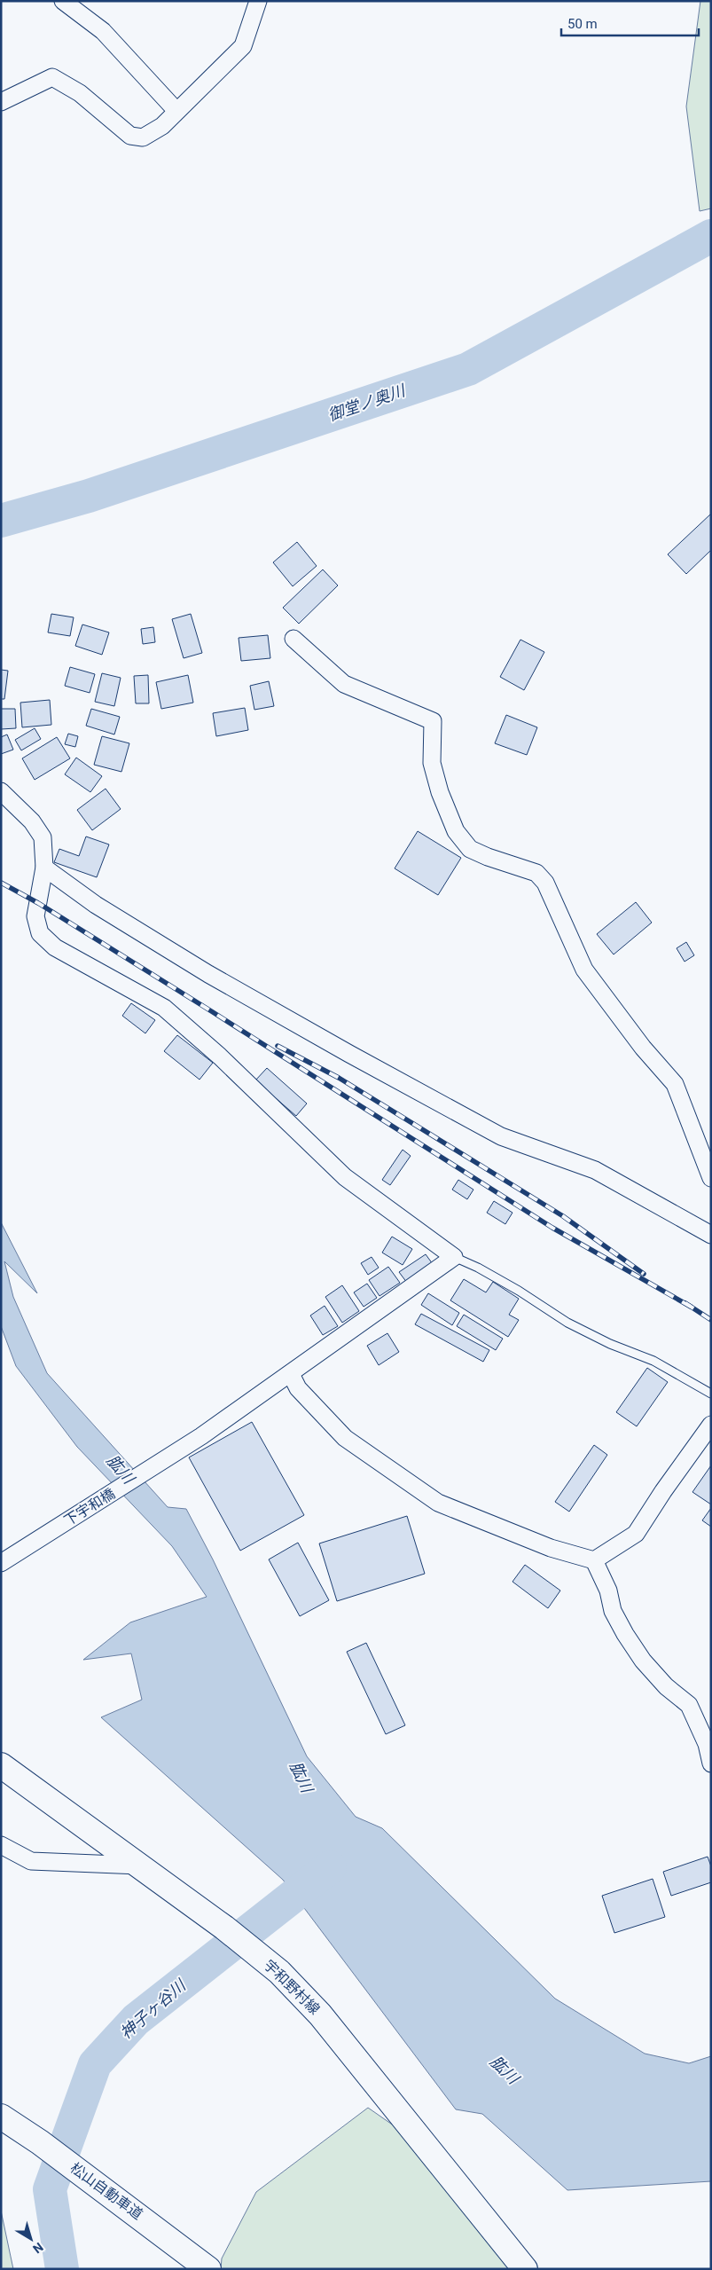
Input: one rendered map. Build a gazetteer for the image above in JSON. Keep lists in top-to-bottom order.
{
  "streets": {
    "main road": ["宇和野村線", "松山自動車道"],
    "street": ["下宇和橋"]
  },
  "water": ["御堂ノ奥川", "肱川", "神子ヶ谷川"],
  "scale_bar": "50 m",
  "north": "bottom right"
}
